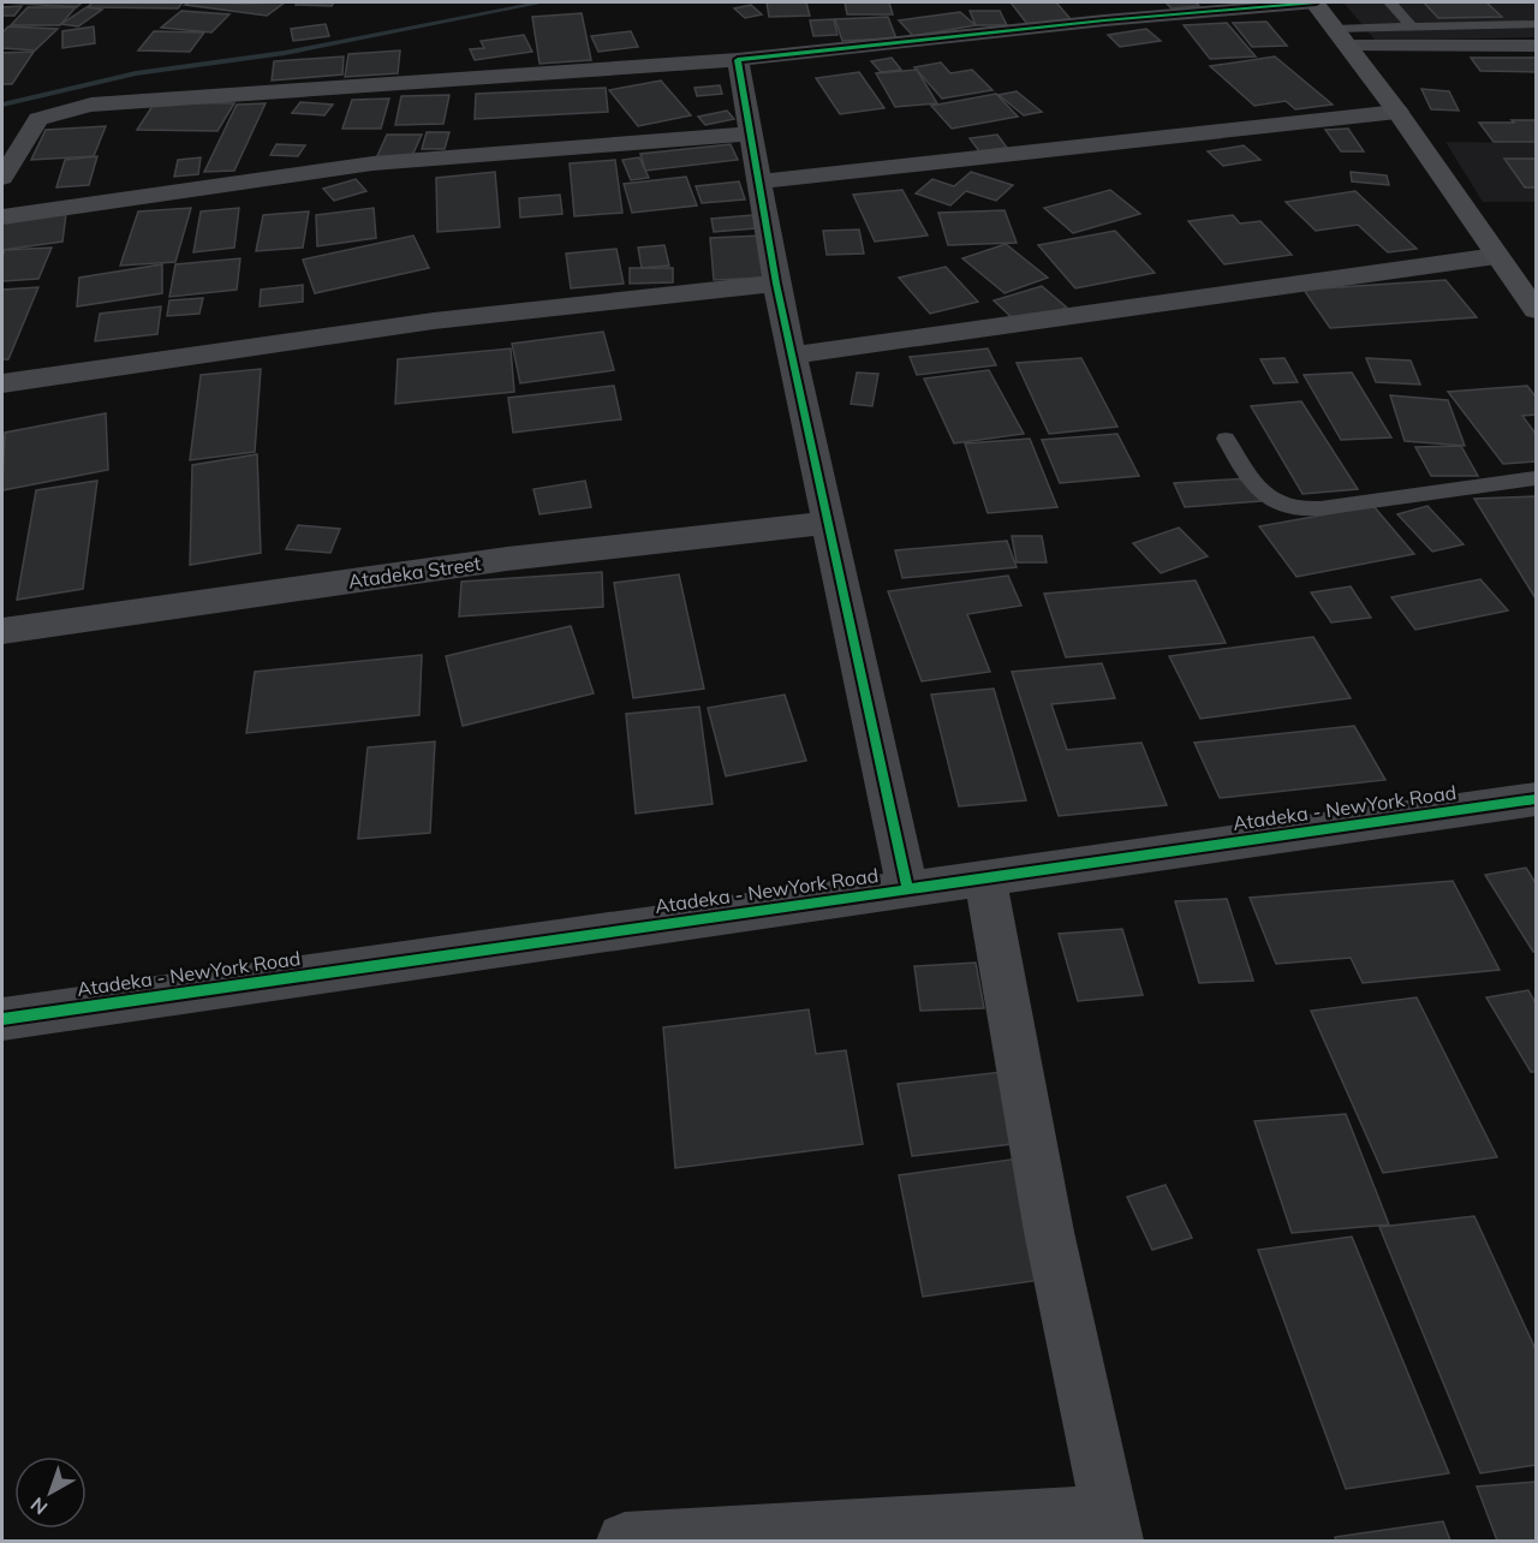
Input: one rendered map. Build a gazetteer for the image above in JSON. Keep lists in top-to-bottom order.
{
  "streets": {
    "street": ["Atadeka Street", "Atadeka - NewYork Road"]
  },
  "north": "bottom left"
}
